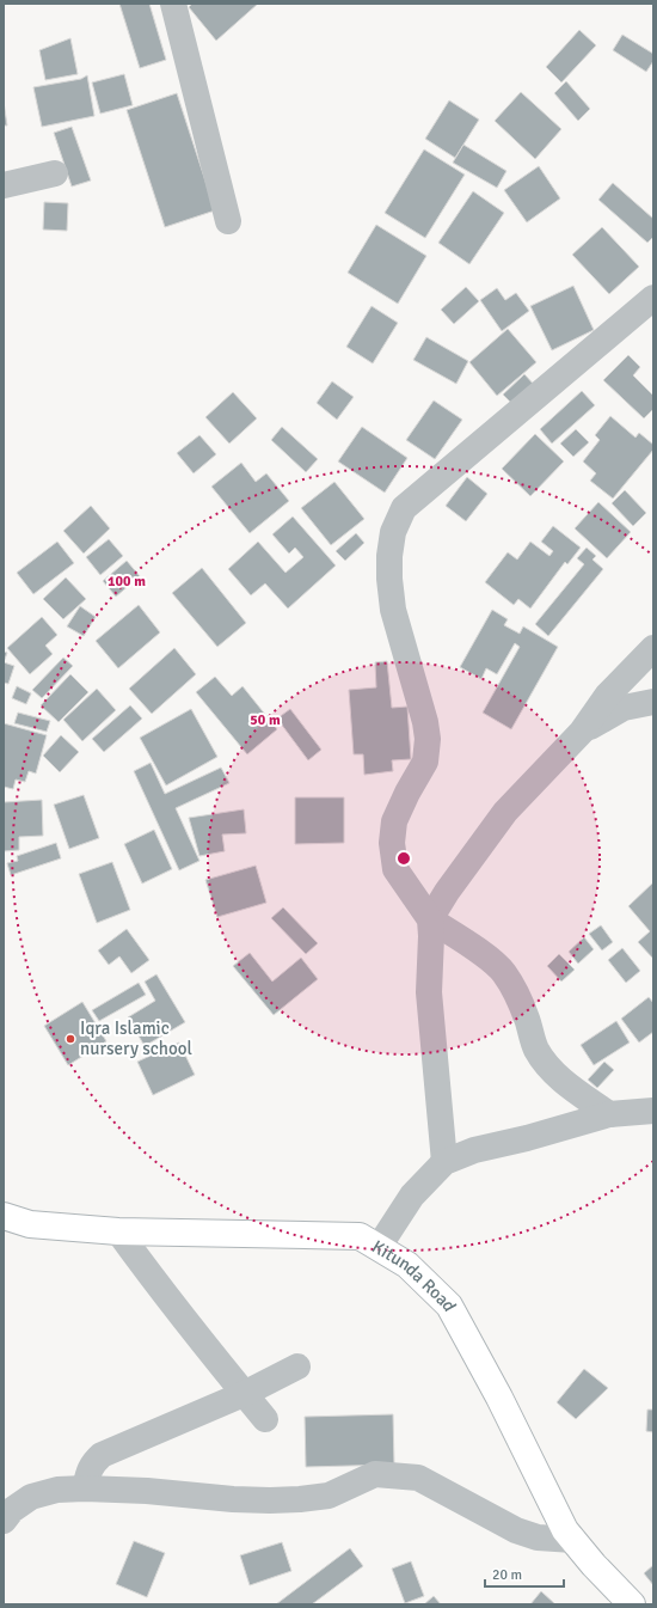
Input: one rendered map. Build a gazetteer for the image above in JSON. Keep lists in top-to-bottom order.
{
  "streets": {
    "street": ["Kitunda Road"]
  },
  "places": ["Iqra Islamic nursery school"],
  "scale_bar": "20 m",
  "rings": ["100 m", "50 m"]
}
